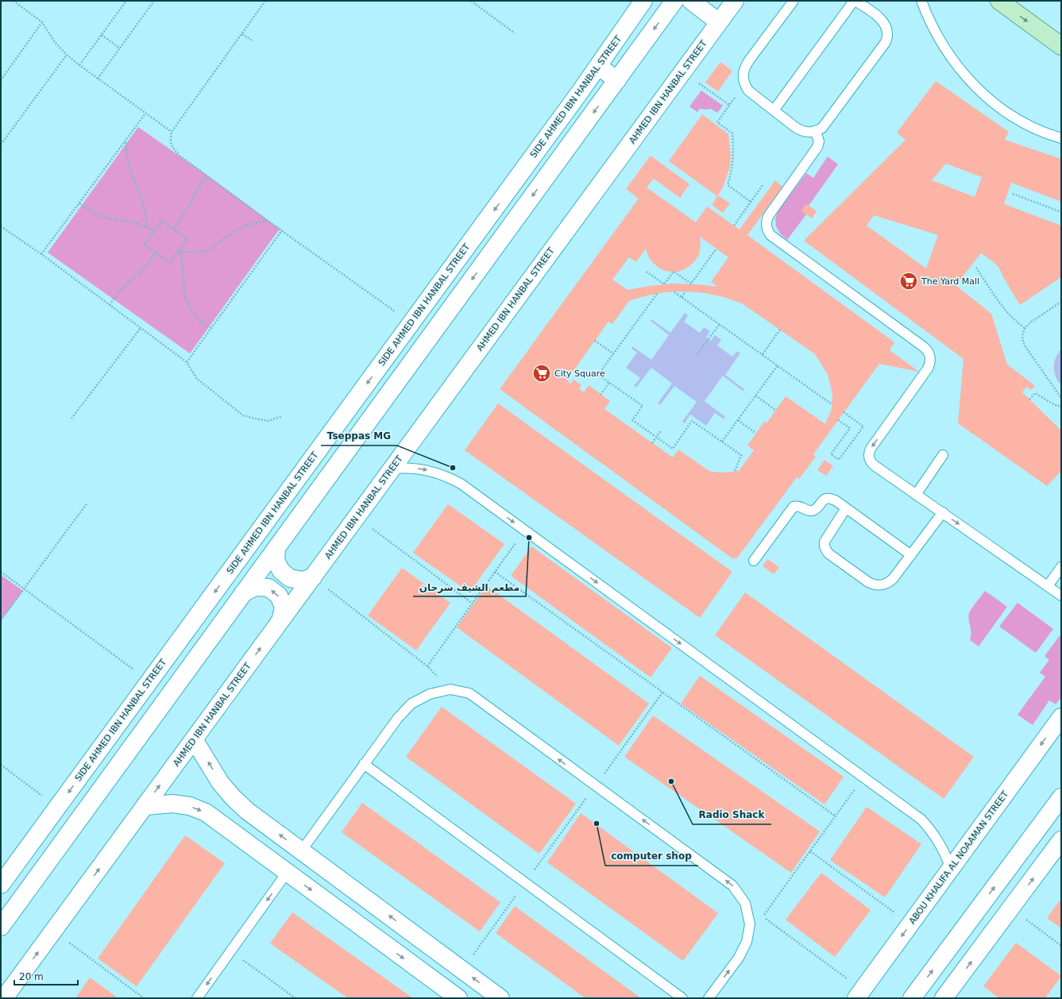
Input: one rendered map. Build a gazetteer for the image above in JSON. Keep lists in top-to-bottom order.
{
  "streets": {
    "street": ["AHMED IBN HANBAL STREET", "SIDE AHMED IBN HANBAL STREET", "ABOU KHALIFA AL NOAAMAN STREET"]
  },
  "places": {
    "supermarket": ["The Yard Mall", "City Square"],
    "other": [
      "Tseppas MG",
      "مطعم الشيف سرحان",
      "Radio Shack",
      "computer shop"
    ]
  },
  "scale_bar": "20 m"
}
